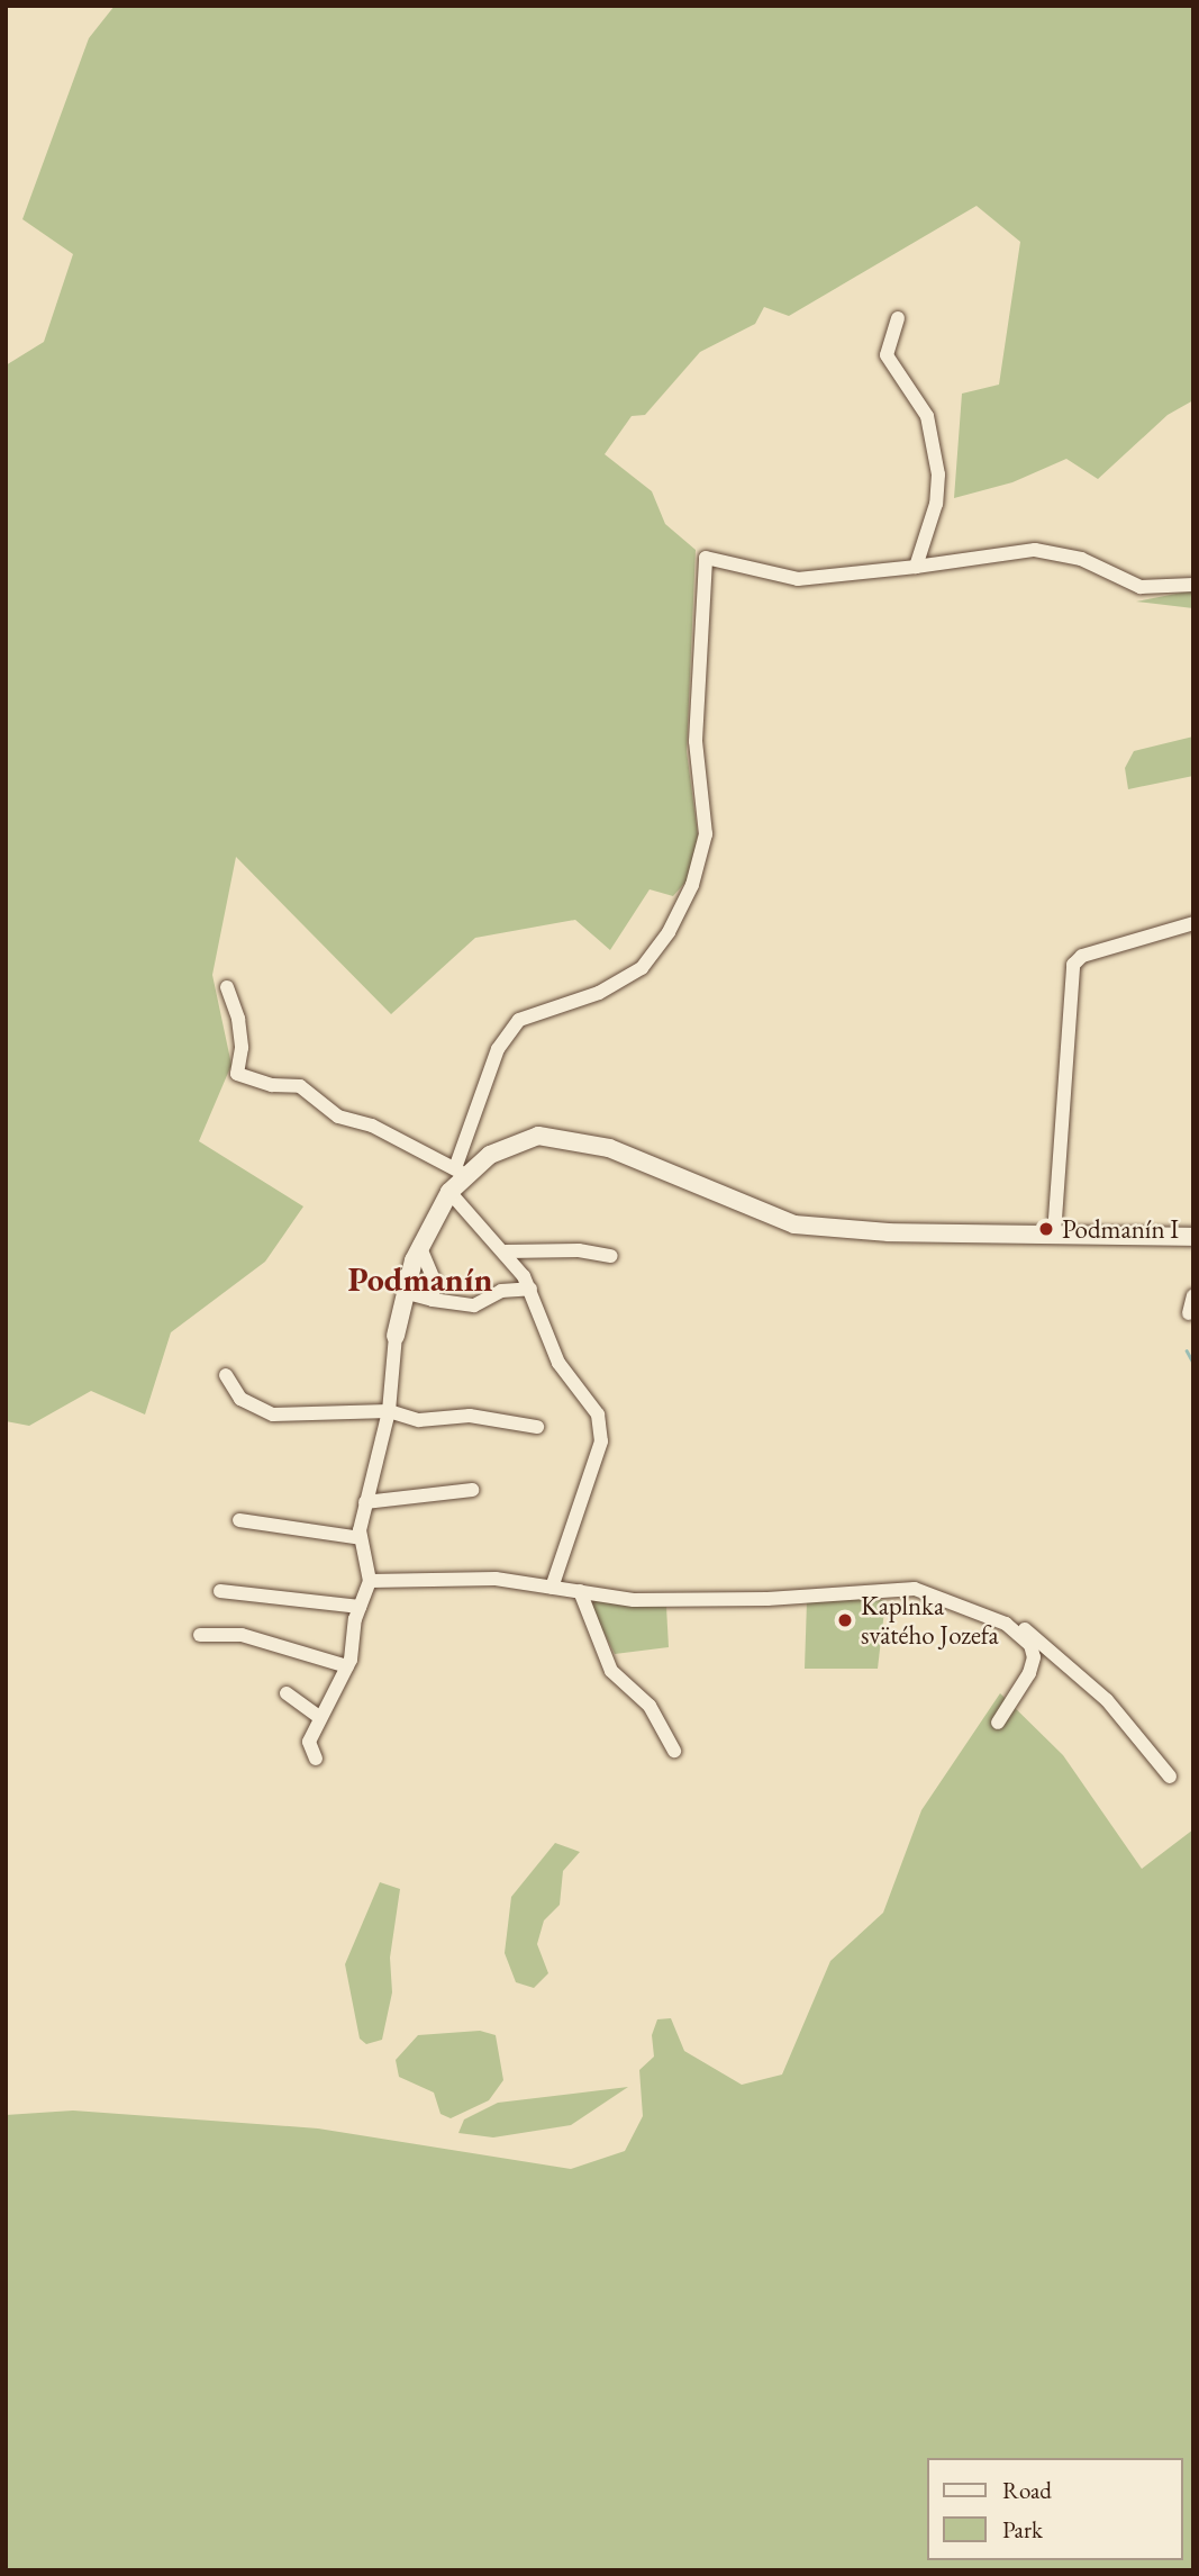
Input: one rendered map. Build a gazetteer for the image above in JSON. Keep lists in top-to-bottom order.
{
  "districts": ["Podmanín"],
  "places": ["Podmanín I", "Kaplnka svätého Jozefa"],
  "legend": ["Road", "Park"]
}
